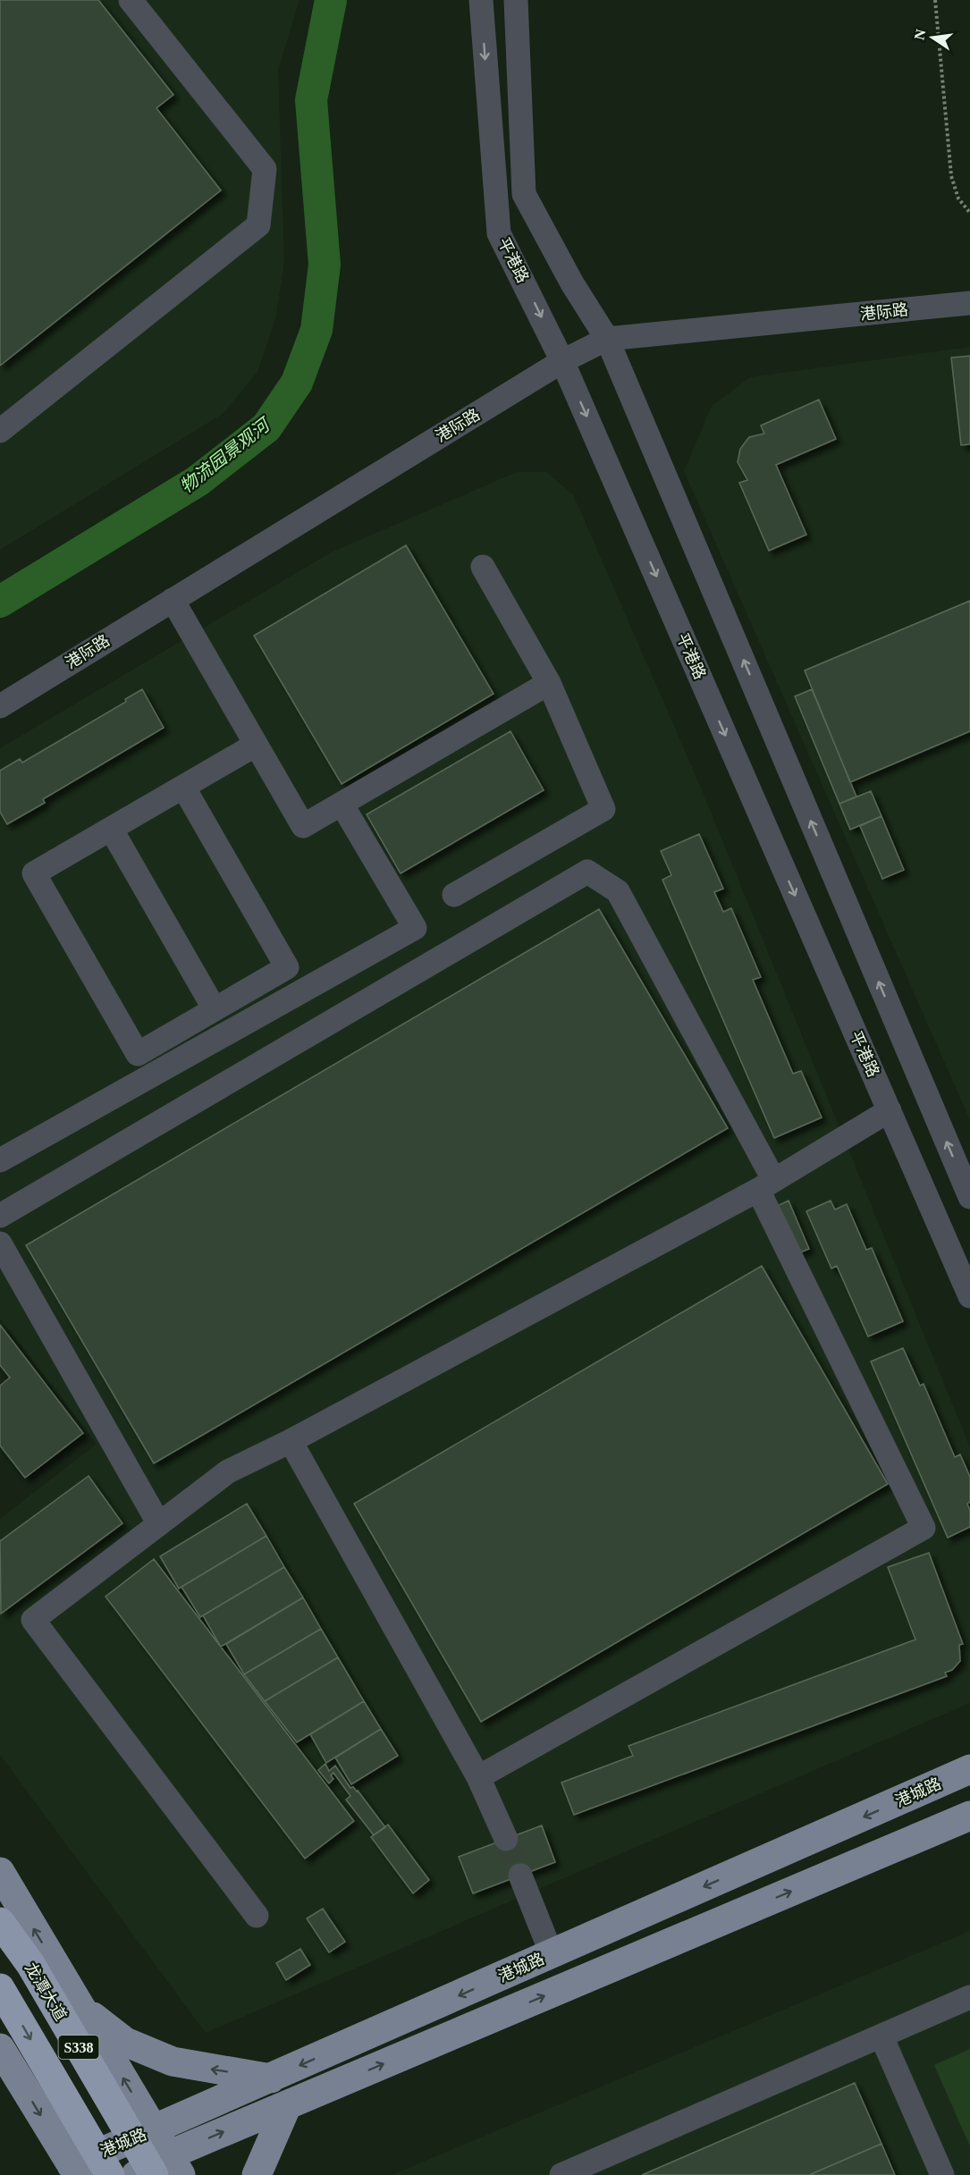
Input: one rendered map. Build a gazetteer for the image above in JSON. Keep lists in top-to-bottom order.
{
  "streets": {
    "highway": ["龙潭大道", "S338"],
    "main road": ["港城路"],
    "street": ["平港路", "港际路"]
  },
  "crossings": [
    ["平港路", "港际路"]
  ],
  "water": ["物流园景观河"],
  "north": "left"
}
